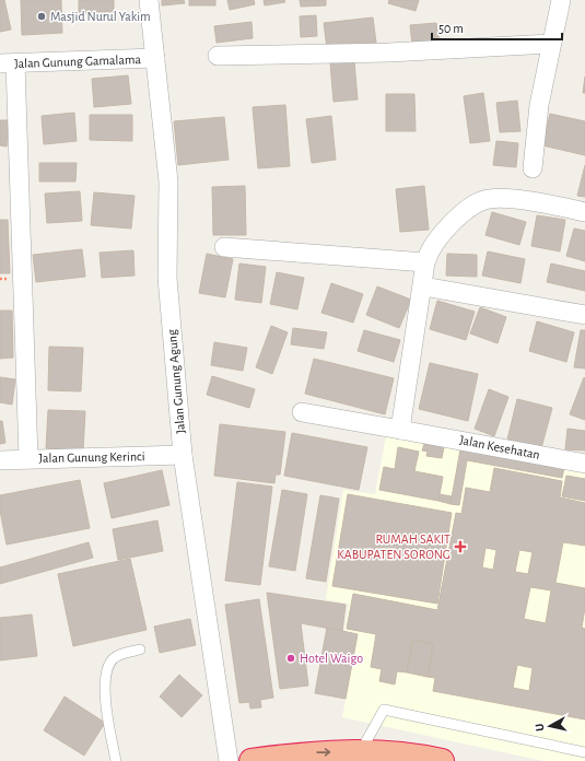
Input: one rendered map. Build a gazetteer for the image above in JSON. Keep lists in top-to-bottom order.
{
  "streets": {
    "street": [
      "Jalan Gunung Gamalama",
      "Jalan Gunung Agung",
      "Jalan Kesehatan",
      "Jalan Gunung Kerinci"
    ]
  },
  "crossings": [
    ["Jalan Gunung Gamalama", "Jalan Gunung Agung"],
    ["Jalan Gunung Agung", "Jalan Gunung Kerinci"]
  ],
  "places": {
    "other": ["Masjid Nurul Yakim", "Hotel Waigo"],
    "health": ["RUMAH SAKIT KABUPATEN SORONG"]
  },
  "scale_bar": "50 m",
  "north": "left"
}
